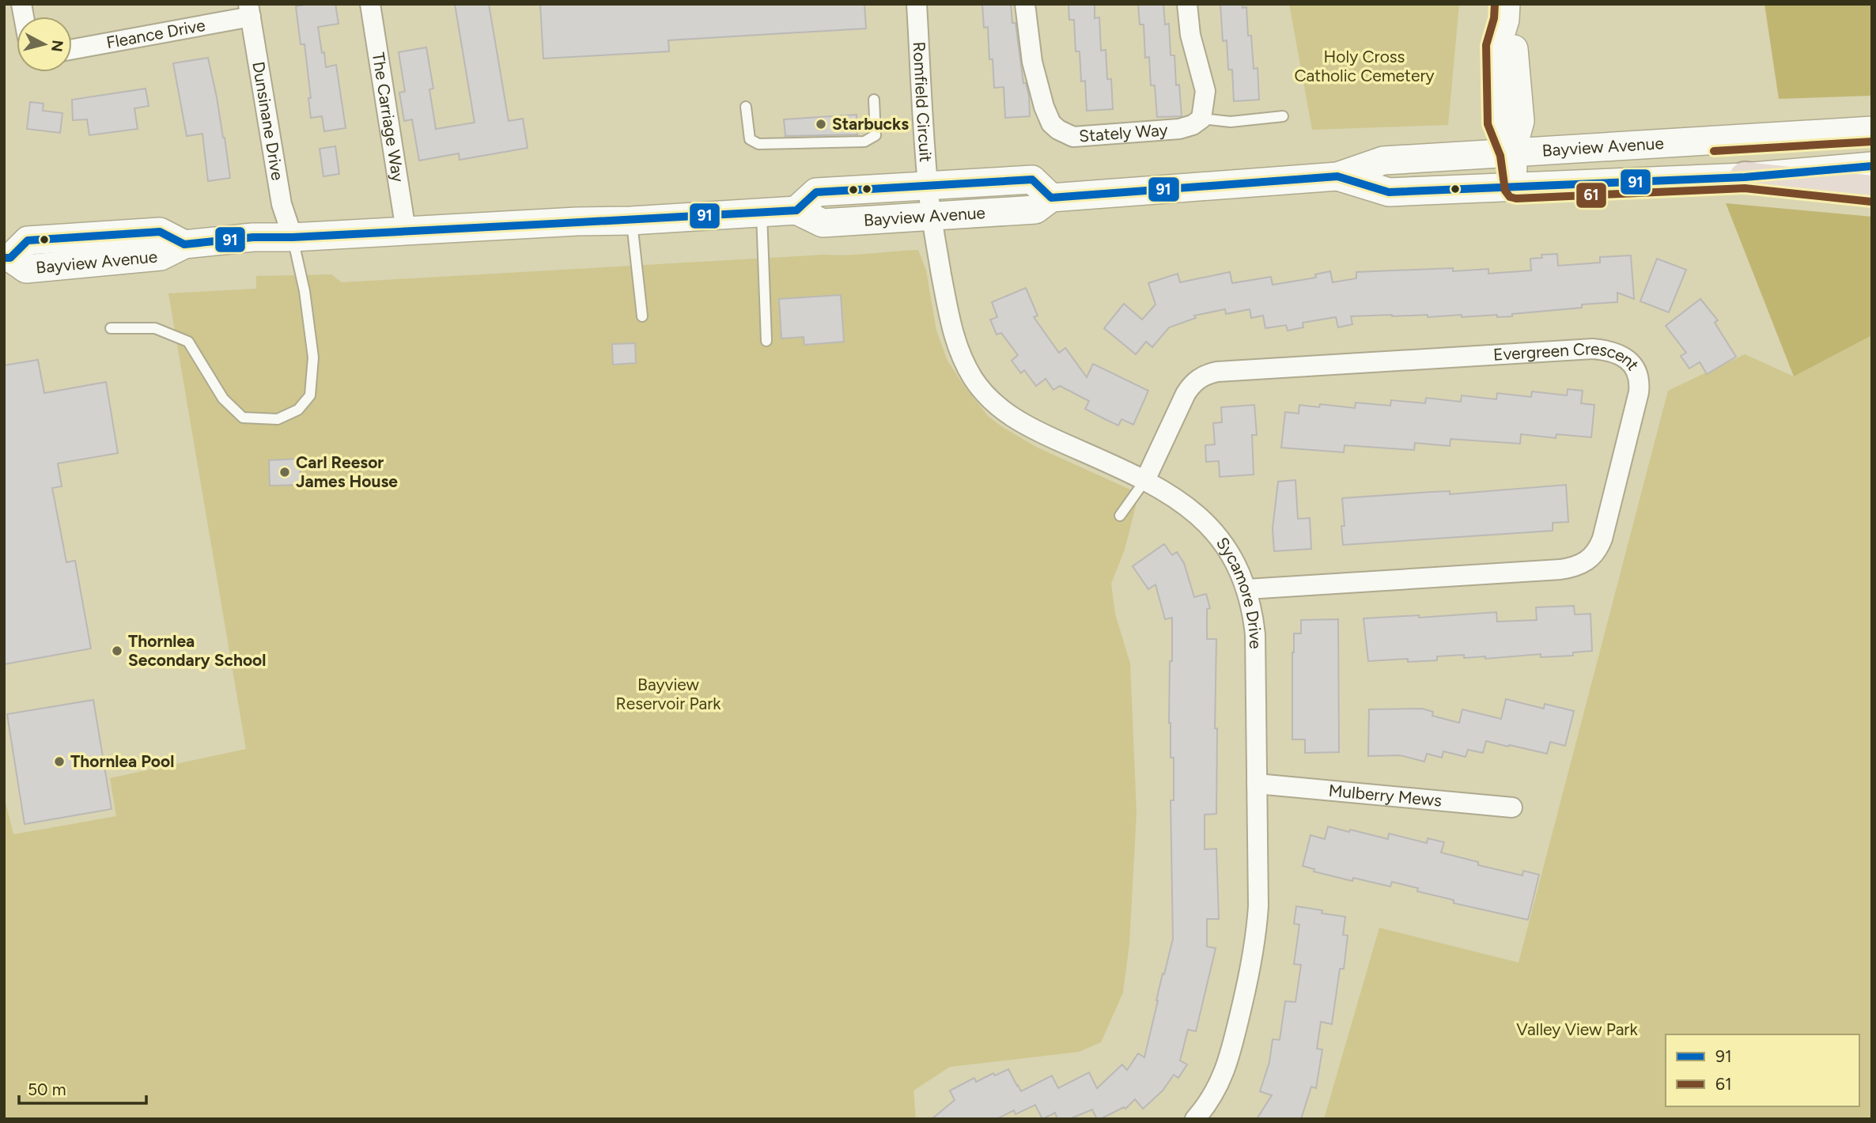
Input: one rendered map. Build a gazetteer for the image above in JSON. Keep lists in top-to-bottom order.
{
  "streets": {
    "main road": ["Bayview Avenue"],
    "street": [
      "Fleance Drive",
      "Romfield Circuit",
      "The Carriage Way",
      "Dunsinane Drive",
      "Stately Way",
      "Evergreen Crescent",
      "Sycamore Drive",
      "Mulberry Mews"
    ]
  },
  "crossings": [
    ["Fleance Drive", "Dunsinane Drive"],
    ["Romfield Circuit", "Bayview Avenue"],
    ["Romfield Circuit", "Sycamore Drive"],
    ["The Carriage Way", "Bayview Avenue"],
    ["Dunsinane Drive", "Bayview Avenue"],
    ["Bayview Avenue", "Sycamore Drive"],
    ["Evergreen Crescent", "Sycamore Drive"],
    ["Sycamore Drive", "Mulberry Mews"]
  ],
  "parks": ["Holy Cross Catholic Cemetery", "Bayview Reservoir Park", "Valley View Park"],
  "places": [
    "Starbucks",
    "Carl Reesor James House",
    "Thornlea Secondary School",
    "Thornlea Pool"
  ],
  "lines": ["transit line 61", "transit line 91"],
  "legend": ["91", "61"],
  "scale_bar": "50 m",
  "north": "right"
}
